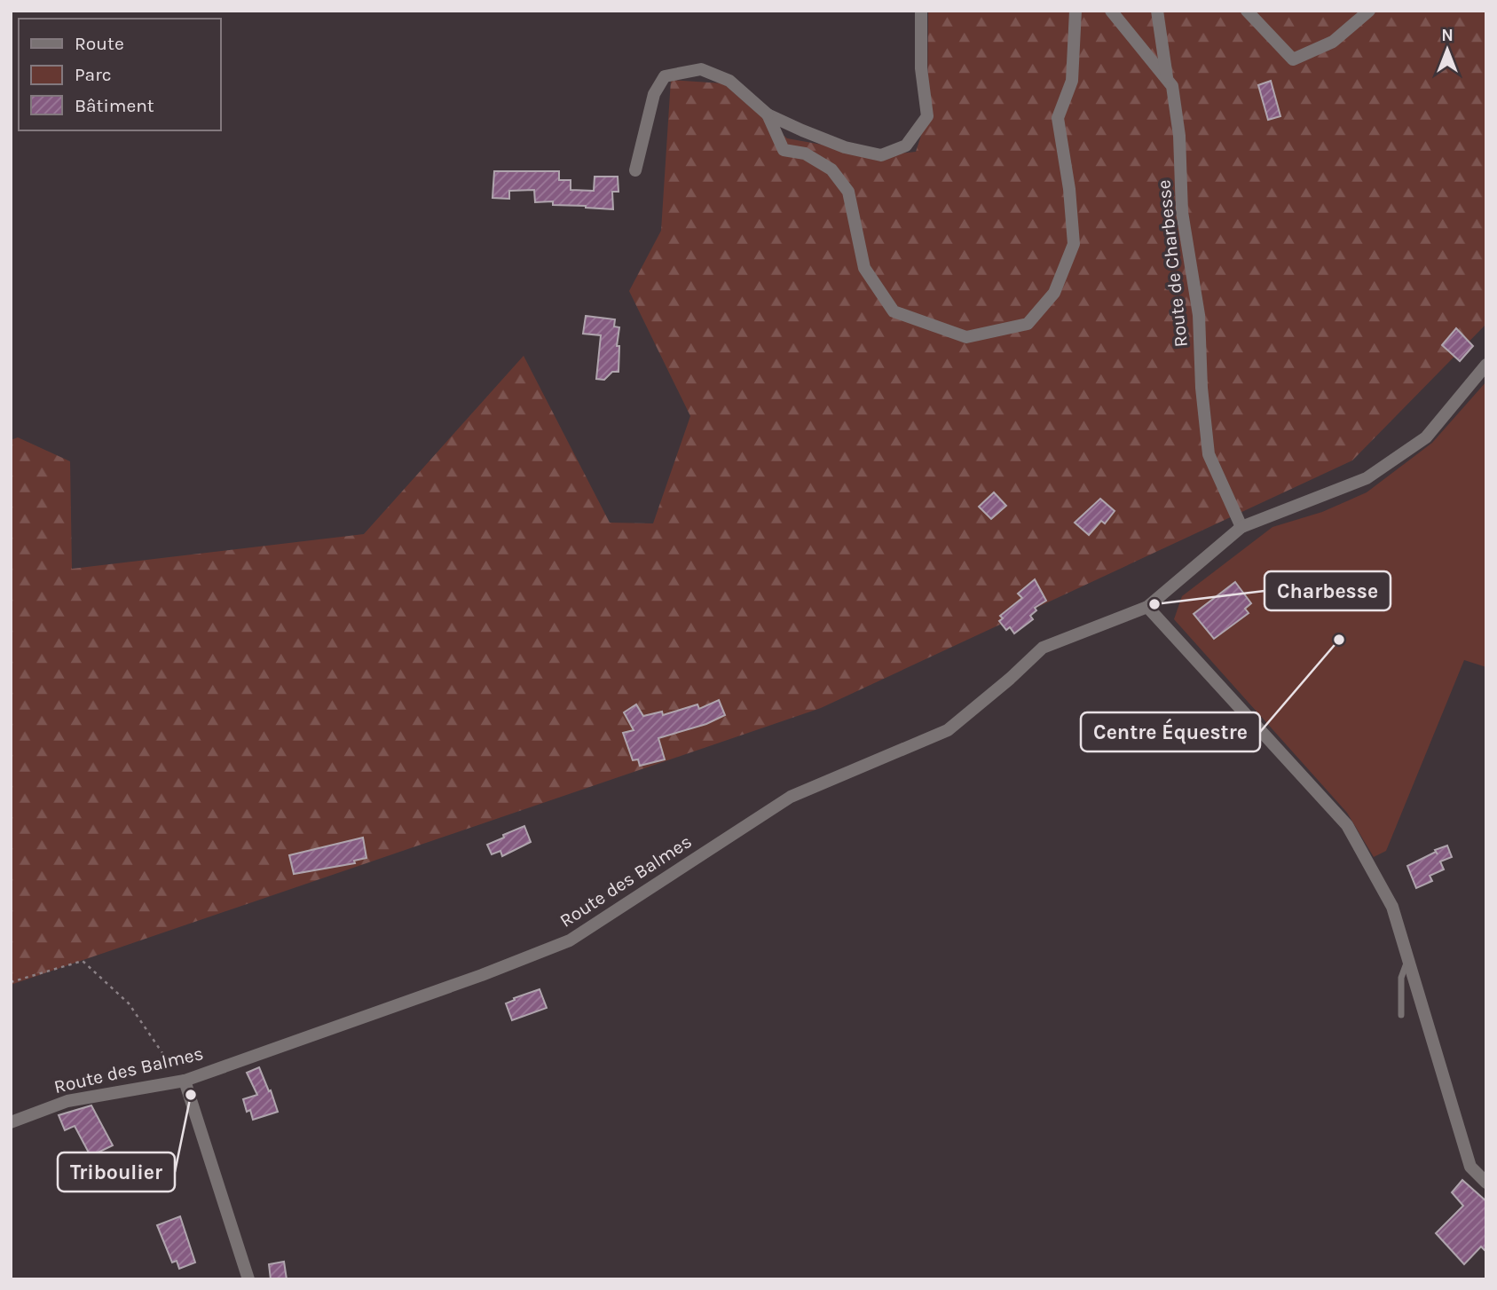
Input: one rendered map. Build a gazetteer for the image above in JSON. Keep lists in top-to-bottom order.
{
  "streets": {
    "street": ["Route de Charbesse", "Route des Balmes"]
  },
  "crossings": [
    ["Route de Charbesse", "Route des Balmes"]
  ],
  "places": ["Charbesse", "Centre Équestre", "Triboulier"],
  "legend": ["Route", "Parc", "Bâtiment"],
  "north": "top"
}
